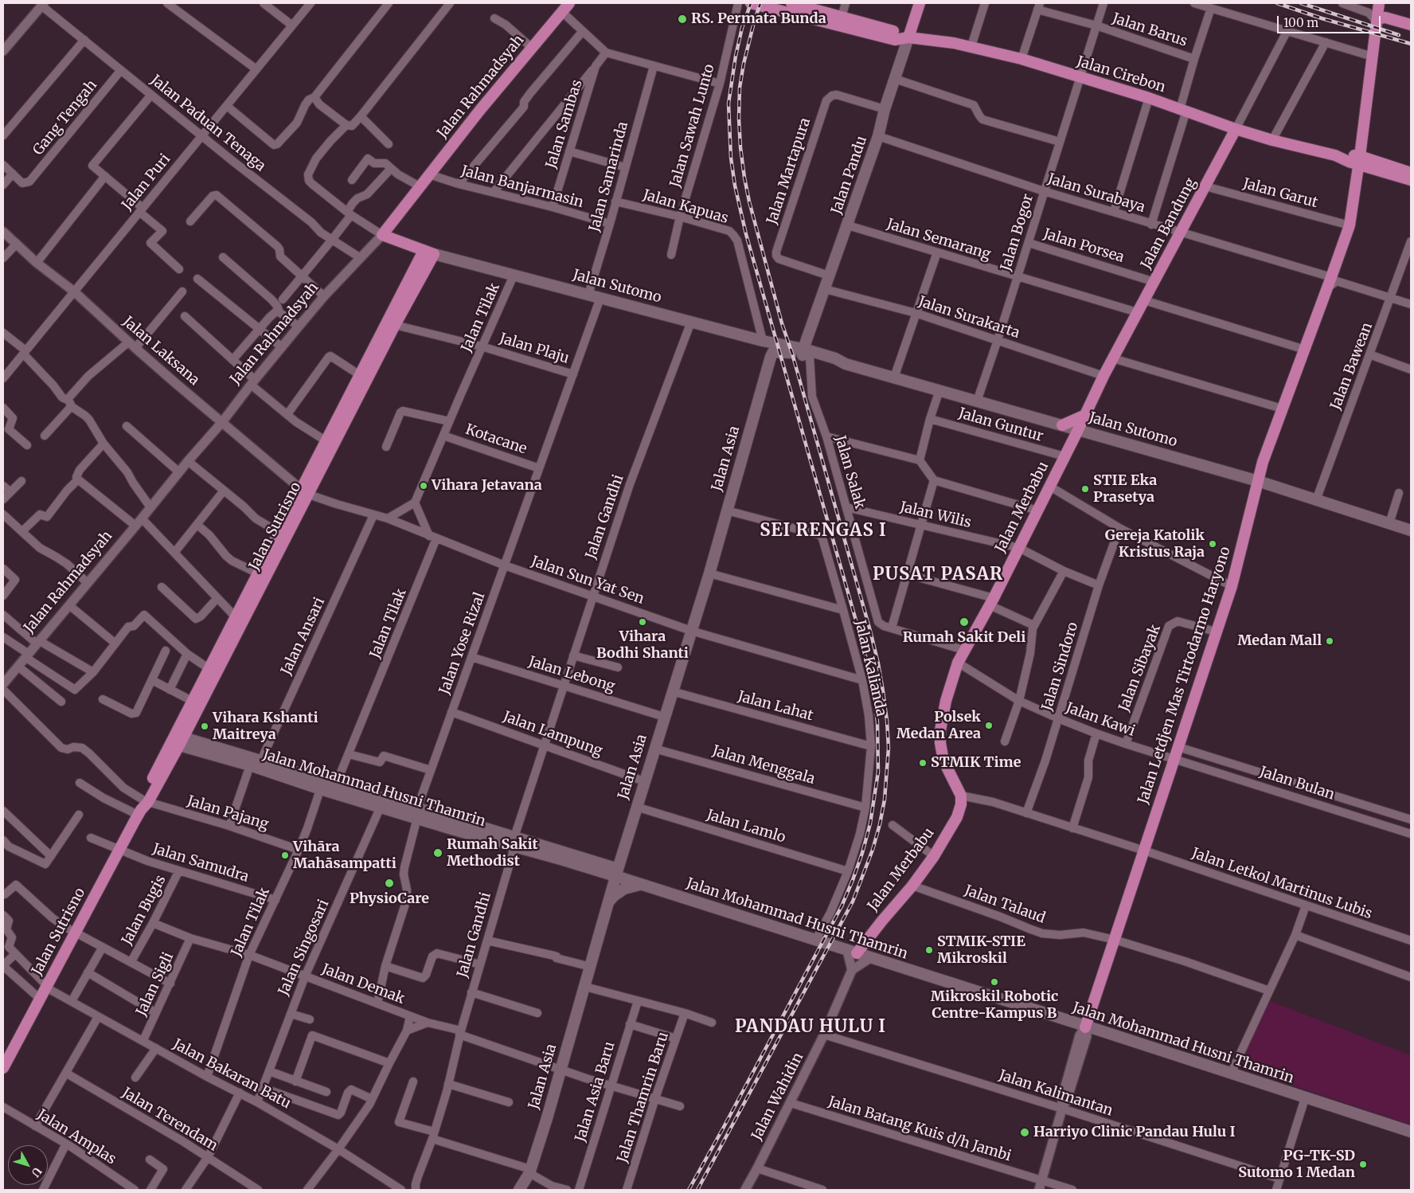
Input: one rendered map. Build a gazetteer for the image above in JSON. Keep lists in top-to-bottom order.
{
  "streets": {
    "main road": [
      "Jalan Cirebon",
      "Jalan Rahmadsyah",
      "Jalan Pandu",
      "Jalan Bandung",
      "Jalan Sutomo",
      "Jalan Asia",
      "Jalan Merbabu",
      "Jalan Sutrisno",
      "Jalan Letdjen Mas Tirtodarmo Haryono",
      "Jalan Mohammad Husni Thamrin"
    ],
    "street": [
      "Jalan Barus",
      "Gang Tengah",
      "Jalan Paduan Tenaga",
      "Jalan Sambas",
      "Jalan Sawah Lunto",
      "Jalan Martapura",
      "Jalan Samarinda",
      "Jalan Puri",
      "Jalan Banjarmasin",
      "Jalan Surabaya",
      "Jalan Garut",
      "Jalan Kapuas",
      "Jalan Bogor",
      "Jalan Semarang",
      "Jalan Porsea",
      "Jalan Tilak",
      "Jalan Surakarta",
      "Jalan Plaju",
      "Jalan Laksana",
      "Jalan Bawean",
      "Jalan Guntur",
      "Kotacane",
      "Jalan Salak",
      "Jalan Wilis",
      "Jalan Gandhi",
      "Jalan Sun Yat Sen",
      "Jalan Ansari",
      "Jalan Yose Rizal",
      "Jalan Sindoro",
      "Jalan Kalianda",
      "Jalan Sibayak",
      "Jalan Lebong",
      "Jalan Lahat",
      "Jalan Kawi",
      "Jalan Lampung",
      "Jalan Menggala",
      "Jalan Bulan",
      "Jalan Pajang",
      "Jalan Lamlo",
      "Jalan Samudra",
      "Jalan Letkol Martinus Lubis",
      "Jalan Talaud",
      "Jalan Bugis",
      "Jalan Singosari",
      "Jalan Sigli",
      "Jalan Demak",
      "Jalan Bakaran Batu",
      "Jalan Asia Baru",
      "Jalan Kalimantan",
      "Jalan Wahidin",
      "Jalan Thamrin Baru",
      "Jalan Terendam",
      "Jalan Batang Kuis d/h Jambi",
      "Jalan Amplas"
    ]
  },
  "crossings": [
    ["Jalan Barus", "Jalan Bogor"],
    ["Jalan Cirebon", "Jalan Pandu"],
    ["Jalan Cirebon", "Jalan Bandung"],
    ["Jalan Cirebon", "Jalan Bogor"],
    ["Jalan Cirebon", "Jalan Letdjen Mas Tirtodarmo Haryono"],
    ["Jalan Rahmadsyah", "Jalan Paduan Tenaga"],
    ["Jalan Rahmadsyah", "Jalan Banjarmasin"],
    ["Jalan Rahmadsyah", "Jalan Sutomo"],
    ["Jalan Rahmadsyah", "Jalan Laksana"],
    ["Gang Tengah", "Jalan Paduan Tenaga"],
    ["Jalan Paduan Tenaga", "Jalan Puri"],
    ["Jalan Sambas", "Jalan Banjarmasin"],
    ["Jalan Sawah Lunto", "Jalan Kapuas"],
    ["Jalan Martapura", "Jalan Pandu"],
    ["Jalan Pandu", "Jalan Surabaya"],
    ["Jalan Pandu", "Jalan Semarang"],
    ["Jalan Pandu", "Jalan Sutomo"],
    ["Jalan Pandu", "Jalan Surakarta"],
    ["Jalan Pandu", "Jalan Salak"],
    ["Jalan Samarinda", "Jalan Banjarmasin"],
    ["Jalan Samarinda", "Jalan Kapuas"],
    ["Jalan Samarinda", "Jalan Sutomo"],
    ["Jalan Puri", "Jalan Laksana"],
    ["Jalan Surabaya", "Jalan Bandung"],
    ["Jalan Surabaya", "Jalan Bogor"],
    ["Jalan Surabaya", "Jalan Letdjen Mas Tirtodarmo Haryono"],
    ["Jalan Garut", "Jalan Bandung"],
    ["Jalan Garut", "Jalan Letdjen Mas Tirtodarmo Haryono"],
    ["Jalan Kapuas", "Jalan Sutomo"],
    ["Jalan Bandung", "Jalan Semarang"],
    ["Jalan Bandung", "Jalan Porsea"],
    ["Jalan Bandung", "Jalan Sutomo"],
    ["Jalan Bandung", "Jalan Surakarta"],
    ["Jalan Bandung", "Jalan Merbabu"],
    ["Jalan Bogor", "Jalan Semarang"],
    ["Jalan Bogor", "Jalan Porsea"],
    ["Jalan Bogor", "Jalan Sutomo"],
    ["Jalan Bogor", "Jalan Surakarta"],
    ["Jalan Sutomo", "Jalan Tilak"],
    ["Jalan Sutomo", "Jalan Bawean"],
    ["Jalan Sutomo", "Jalan Asia"],
    ["Jalan Sutomo", "Jalan Salak"],
    ["Jalan Sutomo", "Jalan Merbabu"],
    ["Jalan Sutomo", "Jalan Gandhi"],
    ["Jalan Sutomo", "Jalan Sutrisno"],
    ["Jalan Sutomo", "Jalan Yose Rizal"],
    ["Jalan Sutomo", "Jalan Letdjen Mas Tirtodarmo Haryono"],
    ["Jalan Tilak", "Jalan Plaju"],
    ["Jalan Tilak", "Kotacane"],
    ["Jalan Tilak", "Jalan Sun Yat Sen"],
    ["Jalan Tilak", "Jalan Mohammad Husni Thamrin"],
    ["Jalan Tilak", "Jalan Pajang"],
    ["Jalan Tilak", "Jalan Samudra"],
    ["Jalan Tilak", "Jalan Demak"],
    ["Jalan Tilak", "Jalan Bakaran Batu"],
    ["Jalan Plaju", "Jalan Sutrisno"],
    ["Jalan Plaju", "Jalan Yose Rizal"],
    ["Jalan Laksana", "Jalan Sutrisno"],
    ["Jalan Laksana", "Jalan Sun Yat Sen"],
    ["Jalan Guntur", "Jalan Merbabu"],
    ["Kotacane", "Jalan Yose Rizal"],
    ["Jalan Asia", "Jalan Sun Yat Sen"],
    ["Jalan Asia", "Jalan Kalianda"],
    ["Jalan Asia", "Jalan Lebong"],
    ["Jalan Asia", "Jalan Lahat"],
    ["Jalan Asia", "Jalan Lampung"],
    ["Jalan Asia", "Jalan Menggala"],
    ["Jalan Asia", "Jalan Mohammad Husni Thamrin"],
    ["Jalan Asia", "Jalan Lamlo"],
    ["Jalan Asia", "Jalan Demak"],
    ["Jalan Salak", "Jalan Merbabu"],
    ["Jalan Salak", "Jalan Wilis"],
    ["Jalan Merbabu", "Jalan Wilis"],
    ["Jalan Merbabu", "Jalan Kawi"],
    ["Jalan Merbabu", "Jalan Mohammad Husni Thamrin"],
    ["Jalan Merbabu", "Jalan Letkol Martinus Lubis"],
    ["Jalan Merbabu", "Jalan Talaud"],
    ["Jalan Wilis", "Jalan Sindoro"],
    ["Jalan Gandhi", "Jalan Sun Yat Sen"],
    ["Jalan Gandhi", "Jalan Lebong"],
    ["Jalan Gandhi", "Jalan Lampung"],
    ["Jalan Gandhi", "Jalan Mohammad Husni Thamrin"],
    ["Jalan Gandhi", "Jalan Demak"],
    ["Jalan Sutrisno", "Jalan Sun Yat Sen"],
    ["Jalan Sutrisno", "Jalan Mohammad Husni Thamrin"],
    ["Jalan Sutrisno", "Jalan Pajang"],
    ["Jalan Sutrisno", "Jalan Samudra"],
    ["Jalan Sutrisno", "Jalan Bakaran Batu"],
    ["Jalan Sun Yat Sen", "Jalan Ansari"],
    ["Jalan Sun Yat Sen", "Jalan Yose Rizal"],
    ["Jalan Sun Yat Sen", "Jalan Kalianda"],
    ["Jalan Ansari", "Jalan Mohammad Husni Thamrin"],
    ["Jalan Ansari", "Jalan Pajang"],
    ["Jalan Yose Rizal", "Jalan Lebong"],
    ["Jalan Yose Rizal", "Jalan Lampung"],
    ["Jalan Yose Rizal", "Jalan Mohammad Husni Thamrin"],
    ["Jalan Yose Rizal", "Jalan Demak"],
    ["Jalan Sindoro", "Jalan Kawi"],
    ["Jalan Sindoro", "Jalan Letkol Martinus Lubis"],
    ["Jalan Kalianda", "Jalan Lahat"],
    ["Jalan Kalianda", "Jalan Menggala"],
    ["Jalan Kalianda", "Jalan Mohammad Husni Thamrin"],
    ["Jalan Kalianda", "Jalan Lamlo"],
    ["Jalan Sibayak", "Jalan Letdjen Mas Tirtodarmo Haryono"],
    ["Jalan Sibayak", "Jalan Kawi"],
    ["Jalan Letdjen Mas Tirtodarmo Haryono", "Jalan Kawi"],
    ["Jalan Letdjen Mas Tirtodarmo Haryono", "Jalan Bulan"],
    ["Jalan Letdjen Mas Tirtodarmo Haryono", "Jalan Mohammad Husni Thamrin"],
    ["Jalan Letdjen Mas Tirtodarmo Haryono", "Jalan Letkol Martinus Lubis"],
    ["Jalan Letdjen Mas Tirtodarmo Haryono", "Jalan Talaud"],
    ["Jalan Kawi", "Jalan Bulan"],
    ["Jalan Mohammad Husni Thamrin", "Jalan Singosari"],
    ["Jalan Samudra", "Jalan Bugis"],
    ["Jalan Bugis", "Jalan Demak"],
    ["Jalan Singosari", "Jalan Demak"],
    ["Jalan Singosari", "Jalan Bakaran Batu"],
    ["Jalan Sigli", "Jalan Demak"],
    ["Jalan Sigli", "Jalan Bakaran Batu"],
    ["Jalan Demak", "Jalan Asia Baru"],
    ["Jalan Demak", "Jalan Thamrin Baru"],
    ["Jalan Kalimantan", "Jalan Wahidin"],
    ["Jalan Wahidin", "Jalan Batang Kuis d/h Jambi"]
  ],
  "districts": ["SEI RENGAS I", "PUSAT PASAR", "PANDAU HULU I"],
  "places": [
    "RS. Permata Bunda",
    "Vihara Jetavana",
    "STIE Eka Prasetya",
    "Gereja Katolik Kristus Raja",
    "Vihara Bodhi Shanti",
    "Rumah Sakit Deli",
    "Medan Mall",
    "Polsek Medan Area",
    "Vihara Kshanti Maitreya",
    "STMIK Time",
    "Rumah Sakit Methodist",
    "Vihāra Mahāsampatti",
    "PhysioCare",
    "STMIK-STIE Mikroskil",
    "Mikroskil Robotic Centre-Kampus B",
    "Harriyo Clinic Pandau Hulu I",
    "PG-TK-SD Sutomo 1 Medan"
  ],
  "scale_bar": "100 m",
  "north": "bottom right"
}
